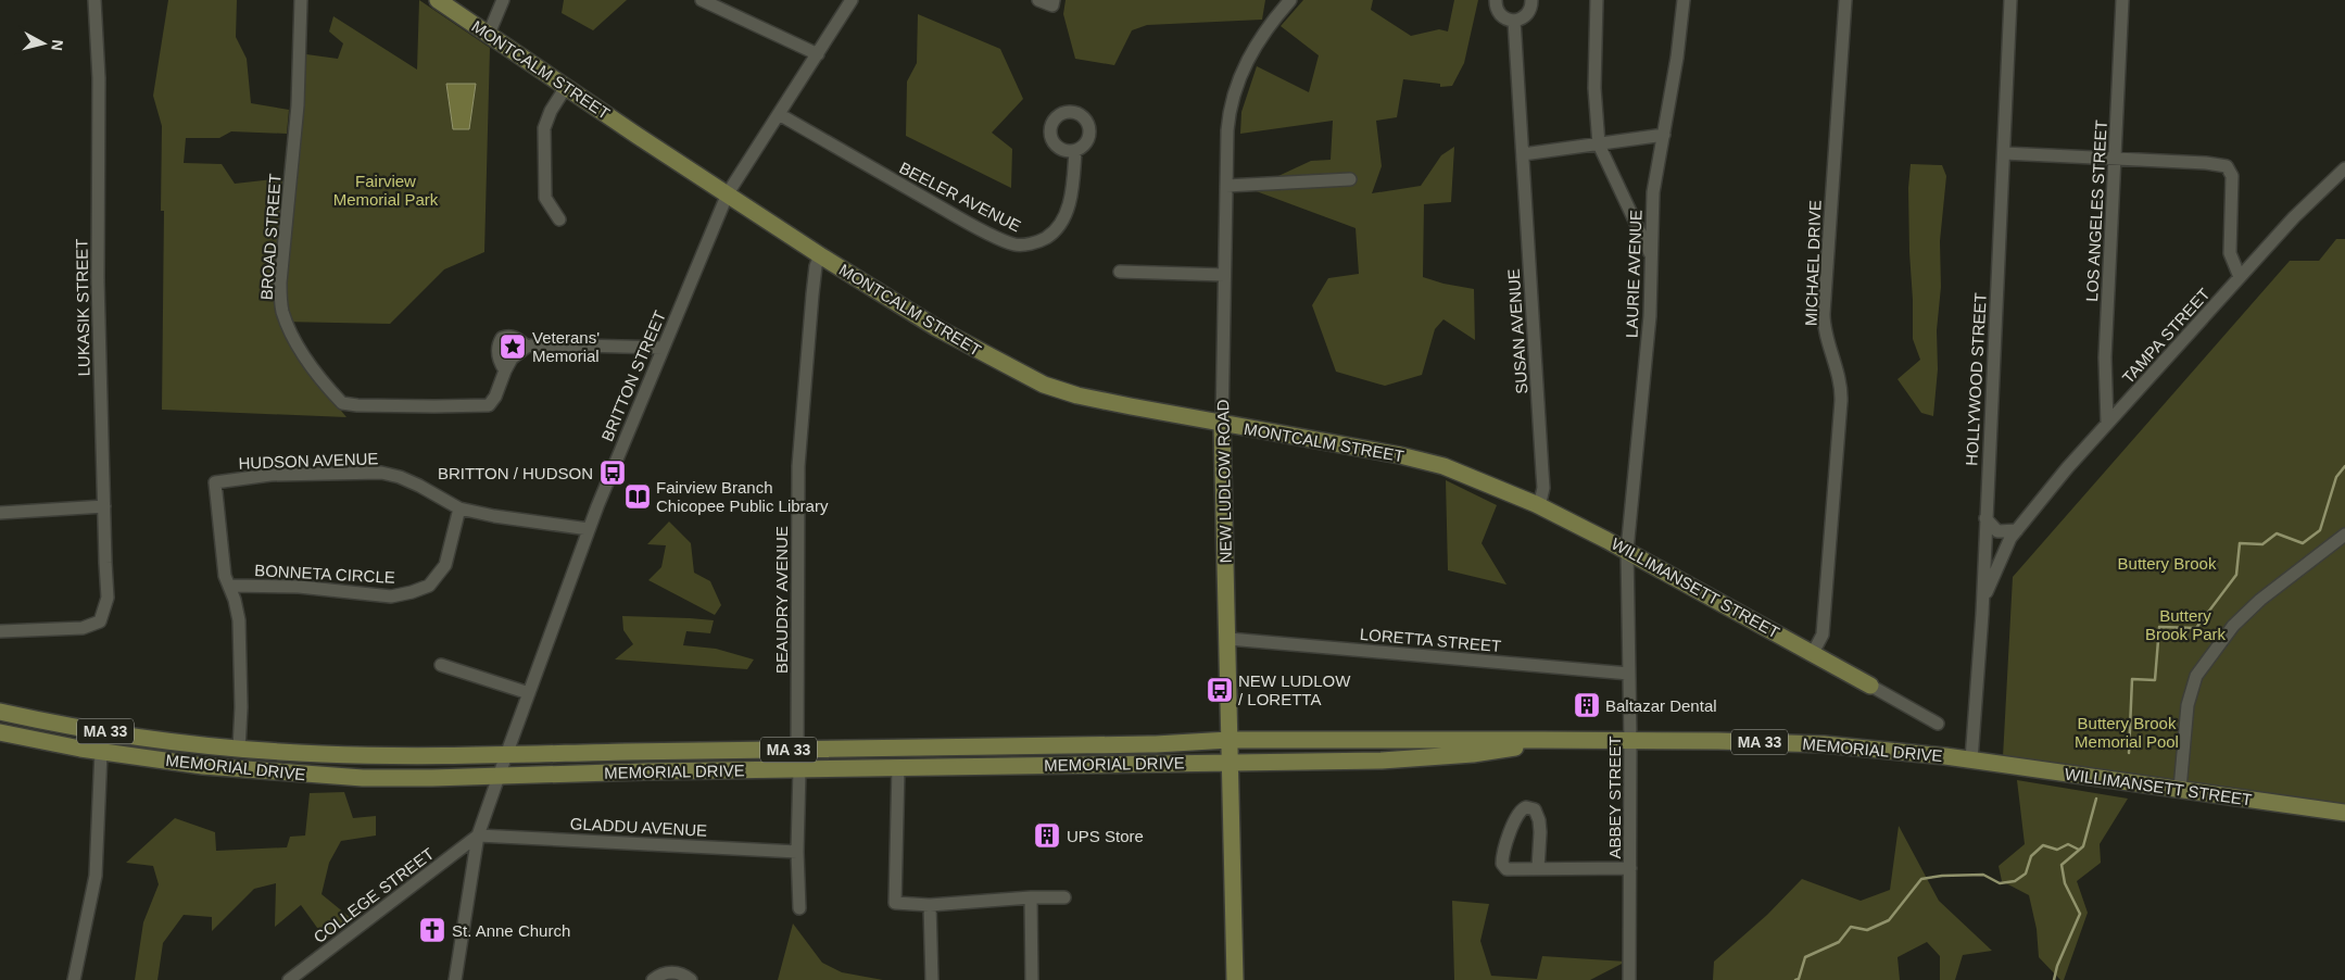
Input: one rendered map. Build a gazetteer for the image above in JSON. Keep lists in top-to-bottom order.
{
  "streets": {
    "main road": [
      "MONTCALM STREET",
      "NEW LUDLOW ROAD",
      "WILLIMANSETT STREET",
      "MA 33",
      "MEMORIAL DRIVE"
    ],
    "street": [
      "BEELER AVENUE",
      "LOS ANGELES STREET",
      "BROAD STREET",
      "MICHAEL DRIVE",
      "LAURIE AVENUE",
      "LUKASIK STREET",
      "SUSAN AVENUE",
      "TAMPA STREET",
      "BRITTON STREET",
      "HOLLYWOOD STREET",
      "HUDSON AVENUE",
      "BONNETA CIRCLE",
      "BEAUDRY AVENUE",
      "LORETTA STREET",
      "ABBEY STREET",
      "GLADDU AVENUE",
      "COLLEGE STREET"
    ]
  },
  "crossings": [
    ["MONTCALM STREET", "BRITTON STREET"],
    ["MONTCALM STREET", "NEW LUDLOW ROAD"],
    ["MONTCALM STREET", "WILLIMANSETT STREET"],
    ["MONTCALM STREET", "BEAUDRY AVENUE"],
    ["BEELER AVENUE", "BRITTON STREET"],
    ["LOS ANGELES STREET", "TAMPA STREET"],
    ["MICHAEL DRIVE", "WILLIMANSETT STREET"],
    ["LAURIE AVENUE", "WILLIMANSETT STREET"],
    ["LAURIE AVENUE", "ABBEY STREET"],
    ["SUSAN AVENUE", "WILLIMANSETT STREET"],
    ["TAMPA STREET", "HOLLYWOOD STREET"],
    ["BRITTON STREET", "HUDSON AVENUE"],
    ["BRITTON STREET", "MEMORIAL DRIVE"],
    ["BRITTON STREET", "GLADDU AVENUE"],
    ["BRITTON STREET", "COLLEGE STREET"],
    ["HOLLYWOOD STREET", "WILLIMANSETT STREET"],
    ["HOLLYWOOD STREET", "MEMORIAL DRIVE"],
    ["HUDSON AVENUE", "BONNETA CIRCLE"],
    ["NEW LUDLOW ROAD", "LORETTA STREET"],
    ["NEW LUDLOW ROAD", "MEMORIAL DRIVE"],
    ["WILLIMANSETT STREET", "MEMORIAL DRIVE"],
    ["WILLIMANSETT STREET", "ABBEY STREET"],
    ["BEAUDRY AVENUE", "MEMORIAL DRIVE"],
    ["LORETTA STREET", "ABBEY STREET"],
    ["MEMORIAL DRIVE", "ABBEY STREET"],
    ["GLADDU AVENUE", "COLLEGE STREET"]
  ],
  "parks": [
    "Fairview Memorial Park",
    "Buttery Brook",
    "Buttery Brook Park",
    "Buttery Brook Memorial Pool"
  ],
  "places": {
    "place": ["Veterans' Memorial"],
    "bus stop": ["BRITTON / HUDSON", "NEW LUDLOW / LORETTA"],
    "library": ["Fairview Branch Chicopee Public Library"],
    "building": ["Baltazar Dental", "UPS Store"],
    "church": ["St. Anne Church"]
  },
  "north": "right"
}
